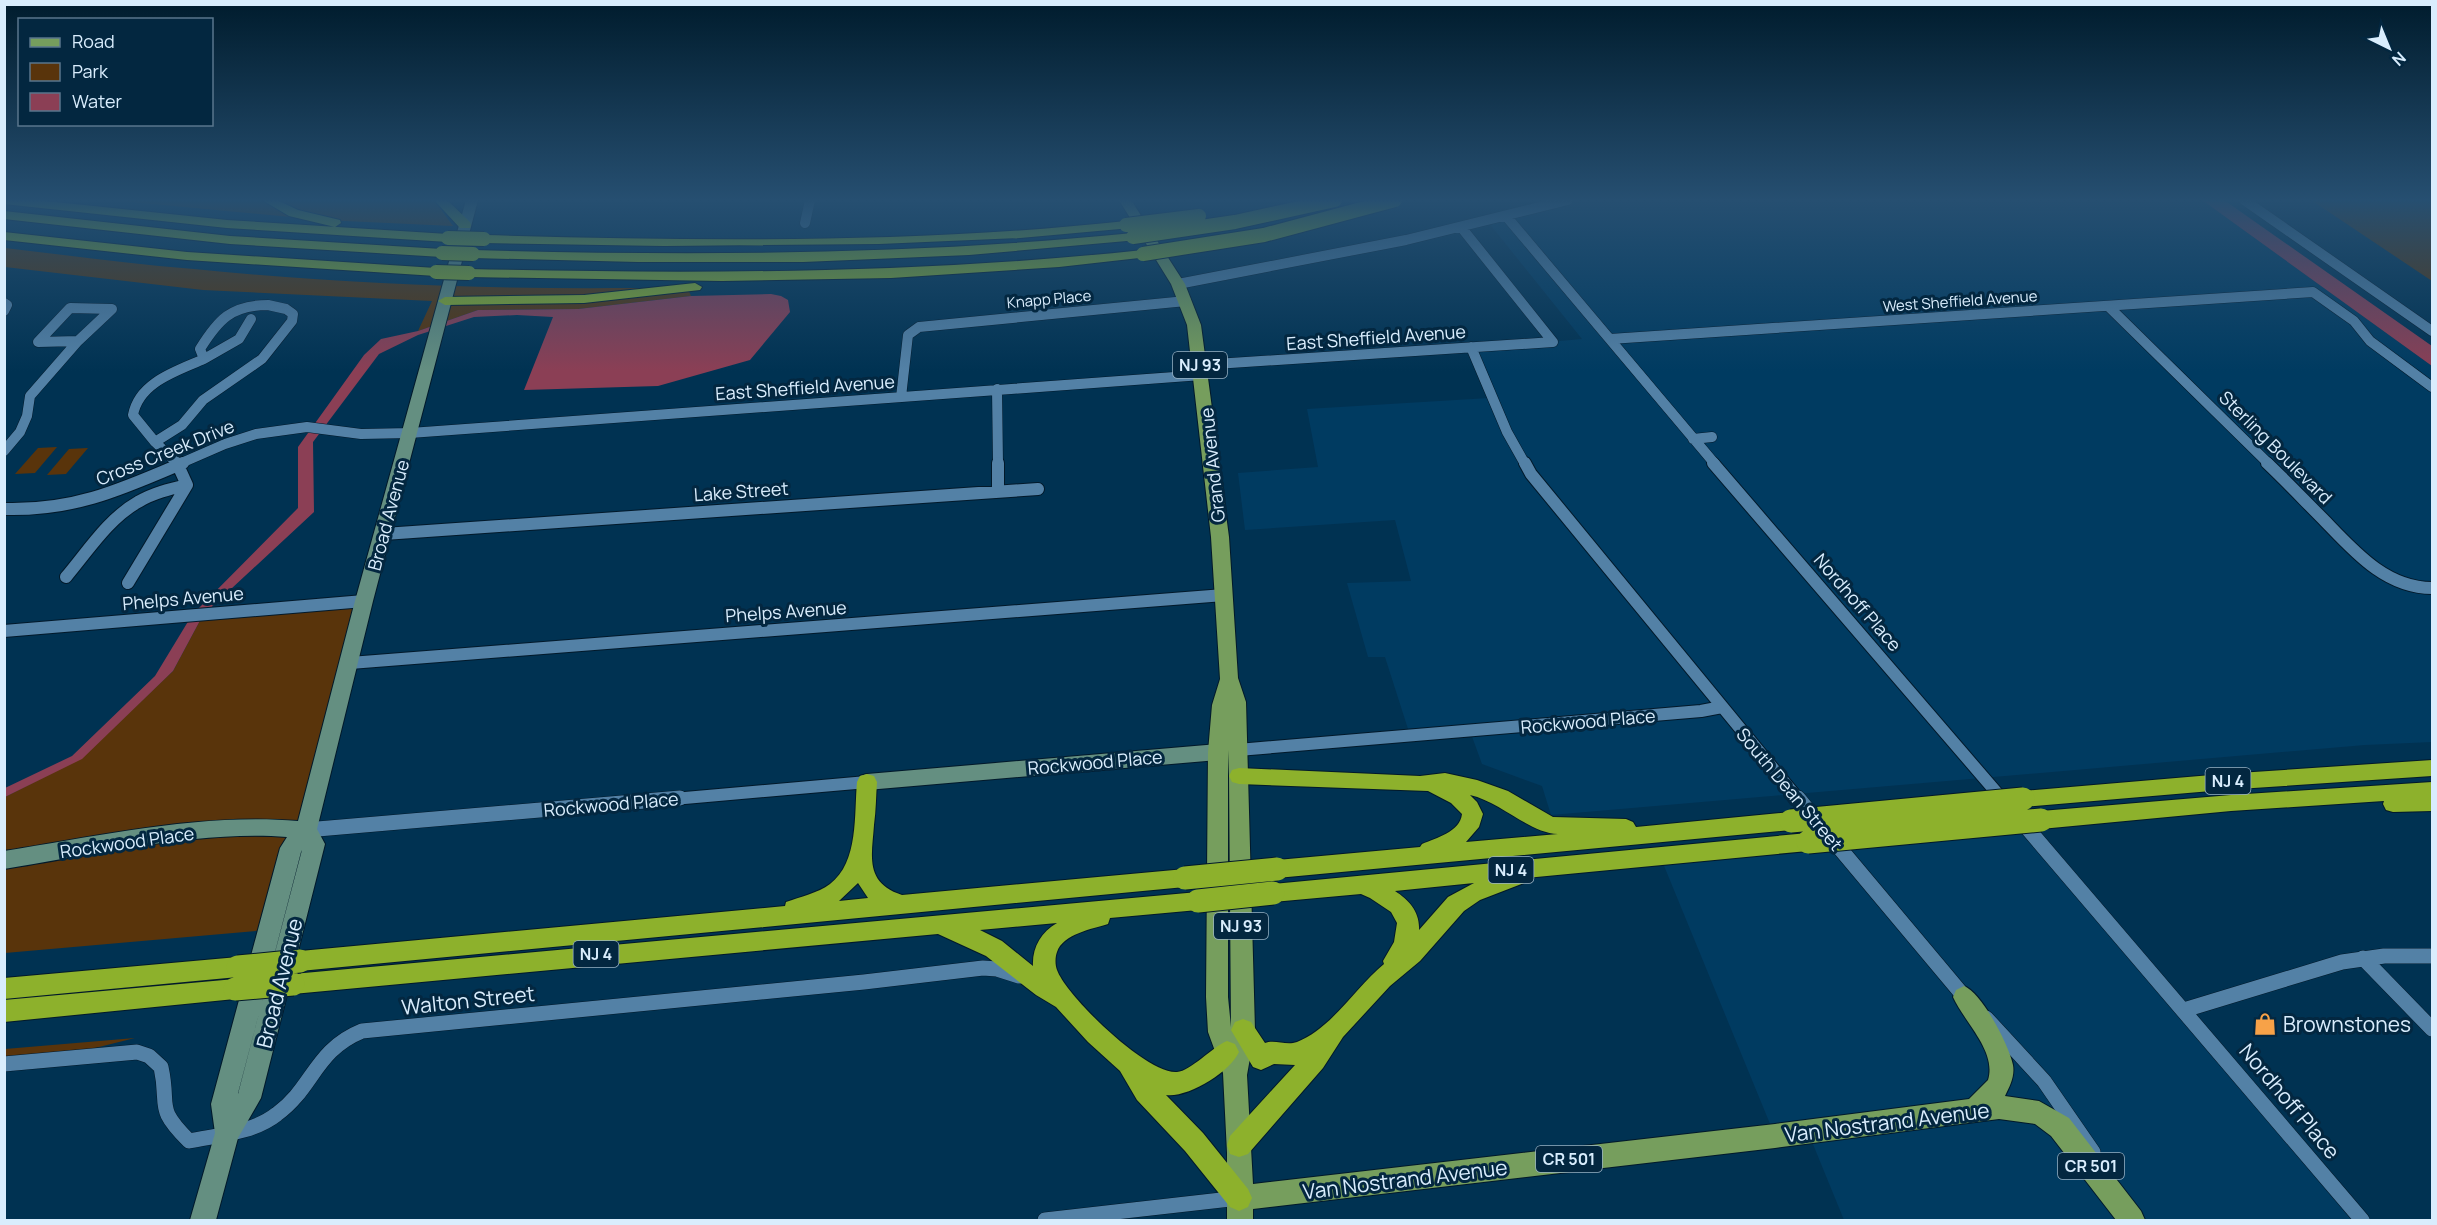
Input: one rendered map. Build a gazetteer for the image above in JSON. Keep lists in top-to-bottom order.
{
  "streets": {
    "highway": ["NJ 4"],
    "main road": [
      "NJ 93",
      "Grand Avenue",
      "South Dean Street",
      "Van Nostrand Avenue",
      "CR 501"
    ],
    "street": [
      "Knapp Place",
      "West Sheffield Avenue",
      "East Sheffield Avenue",
      "Sterling Boulevard",
      "Cross Creek Drive",
      "Lake Street",
      "Broad Avenue",
      "Phelps Avenue",
      "Nordhoff Place",
      "Rockwood Place",
      "Walton Street"
    ]
  },
  "crossings": [
    ["Knapp Place", "East Sheffield Avenue"],
    ["Knapp Place", "Grand Avenue"],
    ["West Sheffield Avenue", "Sterling Boulevard"],
    ["West Sheffield Avenue", "Nordhoff Place"],
    ["East Sheffield Avenue", "Cross Creek Drive"],
    ["East Sheffield Avenue", "Grand Avenue"],
    ["East Sheffield Avenue", "Broad Avenue"],
    ["East Sheffield Avenue", "South Dean Street"],
    ["Cross Creek Drive", "Broad Avenue"],
    ["Grand Avenue", "Phelps Avenue"],
    ["Grand Avenue", "Rockwood Place"],
    ["Grand Avenue", "Van Nostrand Avenue"],
    ["Lake Street", "Broad Avenue"],
    ["Broad Avenue", "Phelps Avenue"],
    ["Broad Avenue", "Rockwood Place"],
    ["Broad Avenue", "Walton Street"],
    ["Rockwood Place", "South Dean Street"],
    ["South Dean Street", "Van Nostrand Avenue"]
  ],
  "places": {
    "shop": ["Brownstones"]
  },
  "legend": ["Road", "Park", "Water"],
  "north": "bottom right"
}
